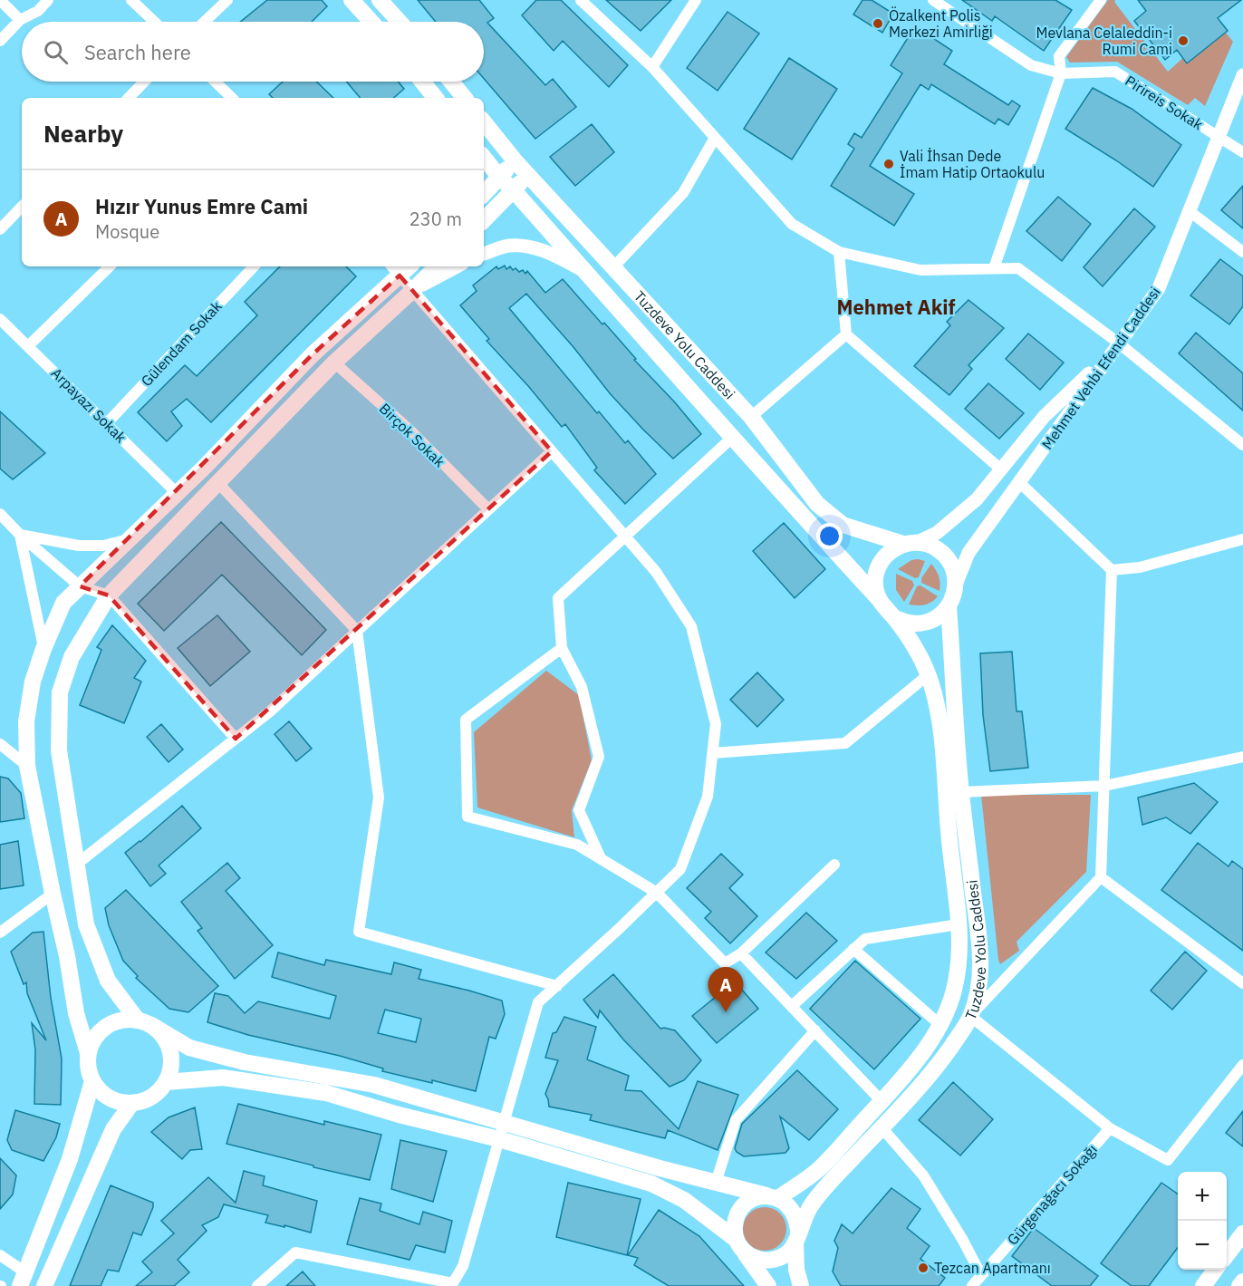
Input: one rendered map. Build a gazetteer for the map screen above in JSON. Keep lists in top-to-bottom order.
{
  "streets": {
    "main road": ["Tuzdeve Yolu Caddesi"],
    "street": [
      "Pirireis Sokak",
      "Gülendam Sokak",
      "Mehmet Vehbi Efendi Caddesi",
      "Arpayazı Sokak",
      "Birçok Sokak",
      "Gürgenağacı Sokağı"
    ]
  },
  "crossings": [
    ["Pirireis Sokak", "Mehmet Vehbi Efendi Caddesi"],
    ["Gülendam Sokak", "Arpayazı Sokak"],
    ["Tuzdeve Yolu Caddesi", "Mehmet Vehbi Efendi Caddesi"]
  ],
  "districts": ["Mehmet Akif"],
  "places": [
    "Özalkent Polis Merkezi Amirliği",
    "Mevlana Celaleddin-i Rumi Cami",
    "Vali İhsan Dede İmam Hatip Ortaokulu",
    "Tezcan Apartmanı"
  ],
  "page": {
    "search": "Search here",
    "heading": "Nearby",
    "list": [
      {
        "mark": "A",
        "name": "Hızır Yunus Emre Cami",
        "note": "Mosque",
        "value": "230 m"
      }
    ],
    "pins": "A",
    "map_buttons": ["+", "−"]
  }
}
